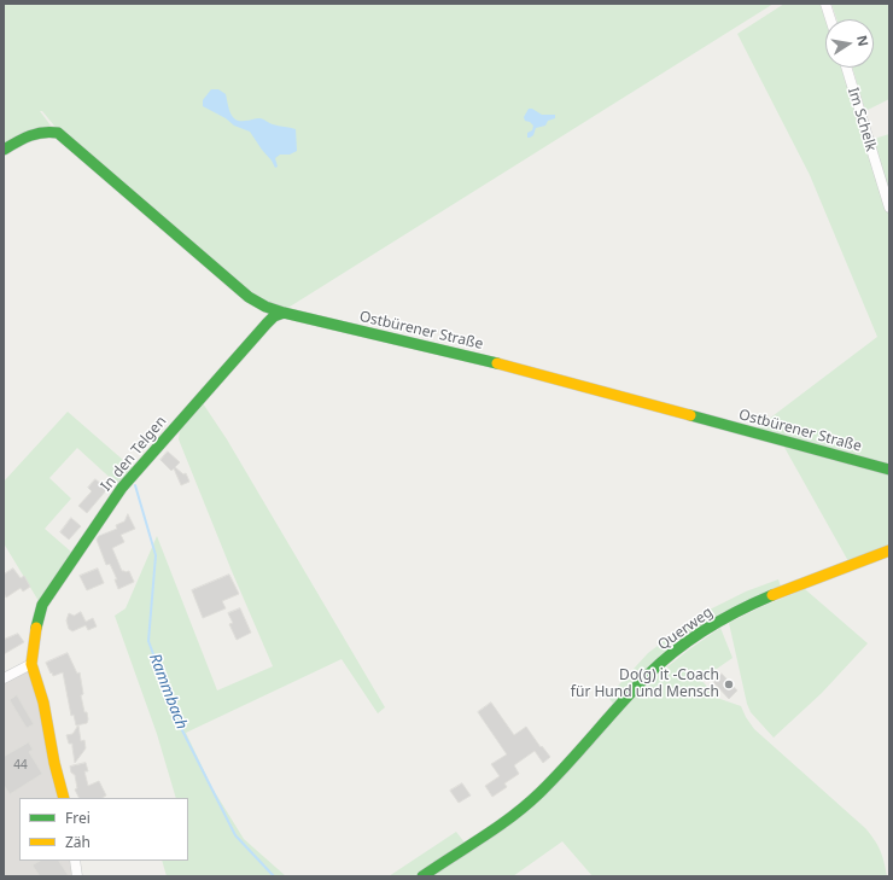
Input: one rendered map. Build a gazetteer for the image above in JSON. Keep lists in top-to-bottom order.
{
  "streets": {
    "street": [
      "Im Schelk",
      "Ostbürener Straße",
      "In den Telgen",
      "Querweg"
    ]
  },
  "crossings": [
    ["Ostbürener Straße", "In den Telgen"]
  ],
  "water": ["Rammbach"],
  "places": ["Do(g) it -Coach für Hund und Mensch"],
  "house_numbers": ["44"],
  "legend": ["Frei", "Zäh"],
  "north": "right"
}
